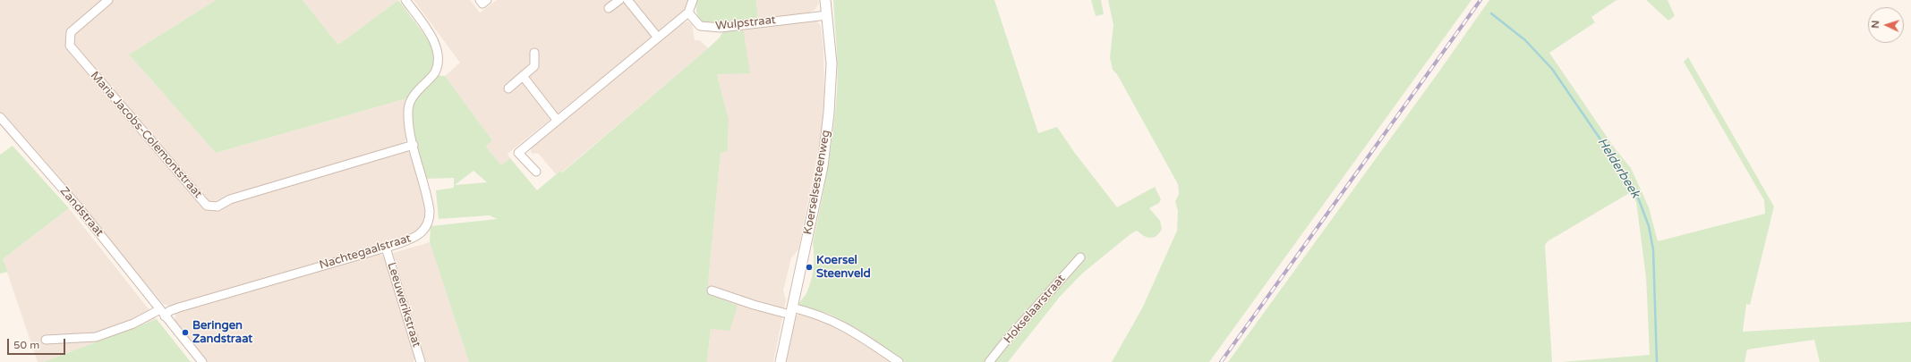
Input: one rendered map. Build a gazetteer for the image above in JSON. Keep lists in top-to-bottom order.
{
  "streets": {
    "street": [
      "Wulpstraat",
      "Maria Jacobs-Colemontstraat",
      "Koerselsesteenweg",
      "Zandstraat",
      "Nachtegaalstraat",
      "Leeuwerikstraat",
      "Hokselaarstraat"
    ]
  },
  "crossings": [
    ["Wulpstraat", "Koerselsesteenweg"],
    ["Maria Jacobs-Colemontstraat", "Nachtegaalstraat"],
    ["Zandstraat", "Nachtegaalstraat"],
    ["Nachtegaalstraat", "Leeuwerikstraat"]
  ],
  "water": ["Helderbeek"],
  "places": ["Koersel Steenveld", "Beringen Zandstraat"],
  "scale_bar": "50 m",
  "north": "left"
}
